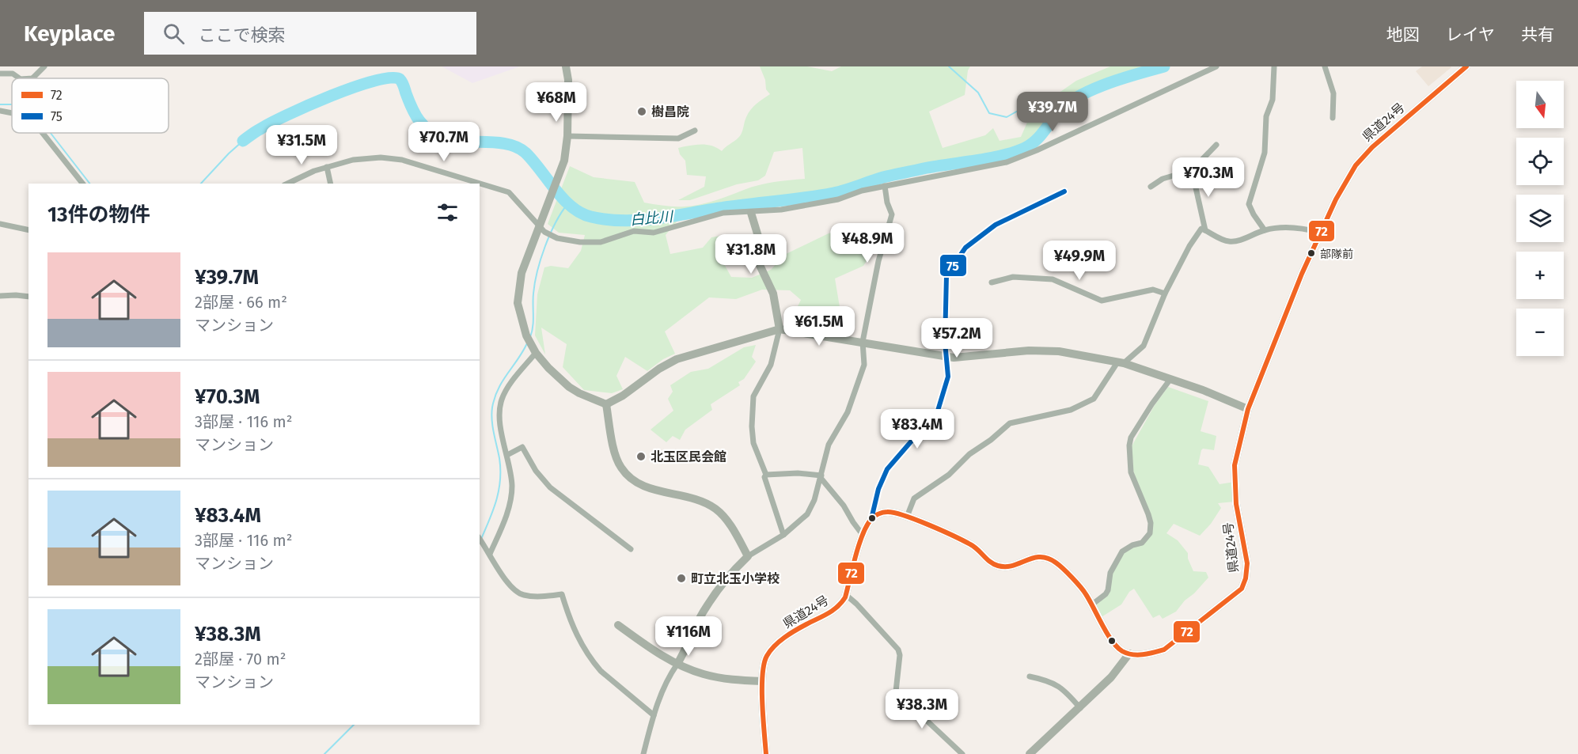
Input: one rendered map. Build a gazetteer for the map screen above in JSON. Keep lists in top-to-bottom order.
{
  "streets": {
    "street": ["県道24号"]
  },
  "water": ["白比川"],
  "places": [
    "樹昌院",
    "部隊前",
    "北玉区民会館",
    "町立北玉小学校"
  ],
  "lines": ["transit line 72", "transit line 75"],
  "legend": ["72", "75"],
  "north": "bottom",
  "page": {
    "header": "Keyplace",
    "search": "ここで検索",
    "nav": ["地図", "レイヤ", "共有"],
    "map_buttons": ["+", "−"],
    "price": [
      "¥68M",
      "¥39.7M",
      "¥70.7M",
      "¥31.5M",
      "¥70.3M",
      "¥48.9M",
      "¥31.8M",
      "¥49.9M",
      "¥61.5M",
      "¥57.2M",
      "¥83.4M",
      "¥116M",
      "¥38.3M"
    ],
    "heading": "13件の物件",
    "list": [
      {
        "name": "¥39.7M",
        "note": "2部屋 · 66 m² · マンション"
      },
      {
        "name": "¥70.3M",
        "note": "3部屋 · 116 m² · マンション"
      },
      {
        "name": "¥83.4M",
        "note": "3部屋 · 116 m² · マンション"
      },
      {
        "name": "¥38.3M",
        "note": "2部屋 · 70 m² · マンション"
      }
    ]
  }
}
